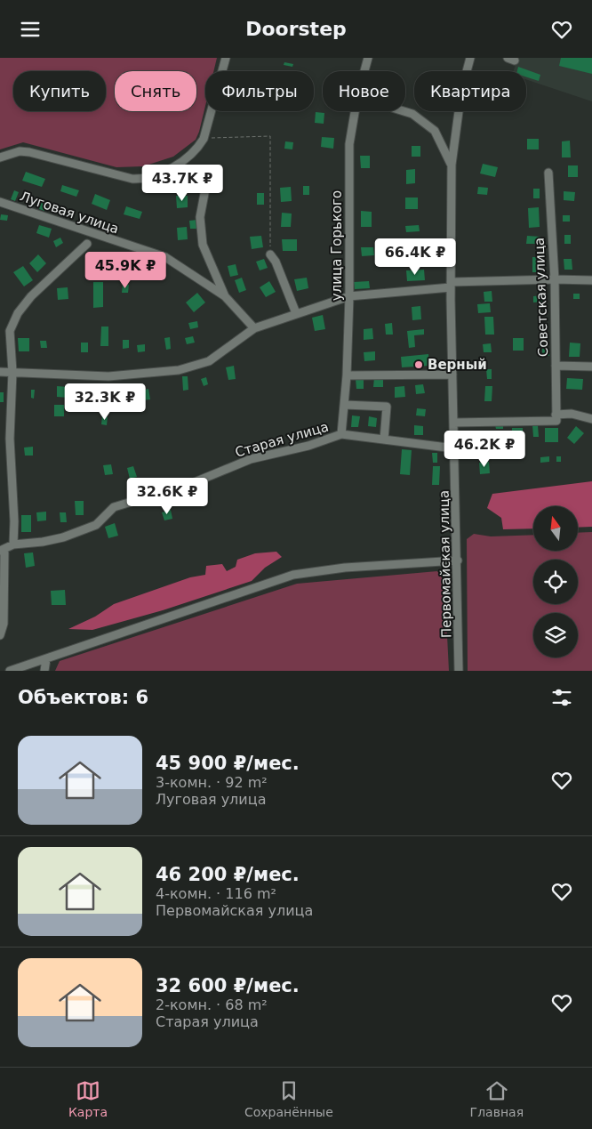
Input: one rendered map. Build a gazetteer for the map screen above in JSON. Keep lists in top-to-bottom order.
{
  "streets": {
    "street": [
      "Луговая улица",
      "улица Горького",
      "Советская улица",
      "Старая улица",
      "Первомайская улица"
    ]
  },
  "crossings": [
    ["улица Горького", "Старая улица"],
    ["Старая улица", "Первомайская улица"]
  ],
  "places": ["Верный"],
  "north": "top",
  "page": {
    "header": "Doorstep",
    "chip": [
      "Купить",
      "Снять",
      "Фильтры",
      "Новое",
      "Квартира"
    ],
    "price": [
      "43.7K ₽",
      "66.4K ₽",
      "45.9K ₽",
      "32.3K ₽",
      "46.2K ₽",
      "32.6K ₽"
    ],
    "heading": "Объектов: 6",
    "list": [
      {
        "name": "45 900 ₽/мес.",
        "note": "3-комн. · 92 m² · Луговая улица"
      },
      {
        "name": "46 200 ₽/мес.",
        "note": "4-комн. · 116 m² · Первомайская улица"
      },
      {
        "name": "32 600 ₽/мес.",
        "note": "2-комн. · 68 m² · Старая улица"
      }
    ],
    "tabs": ["Карта", "Сохранённые", "Главная"]
  }
}
